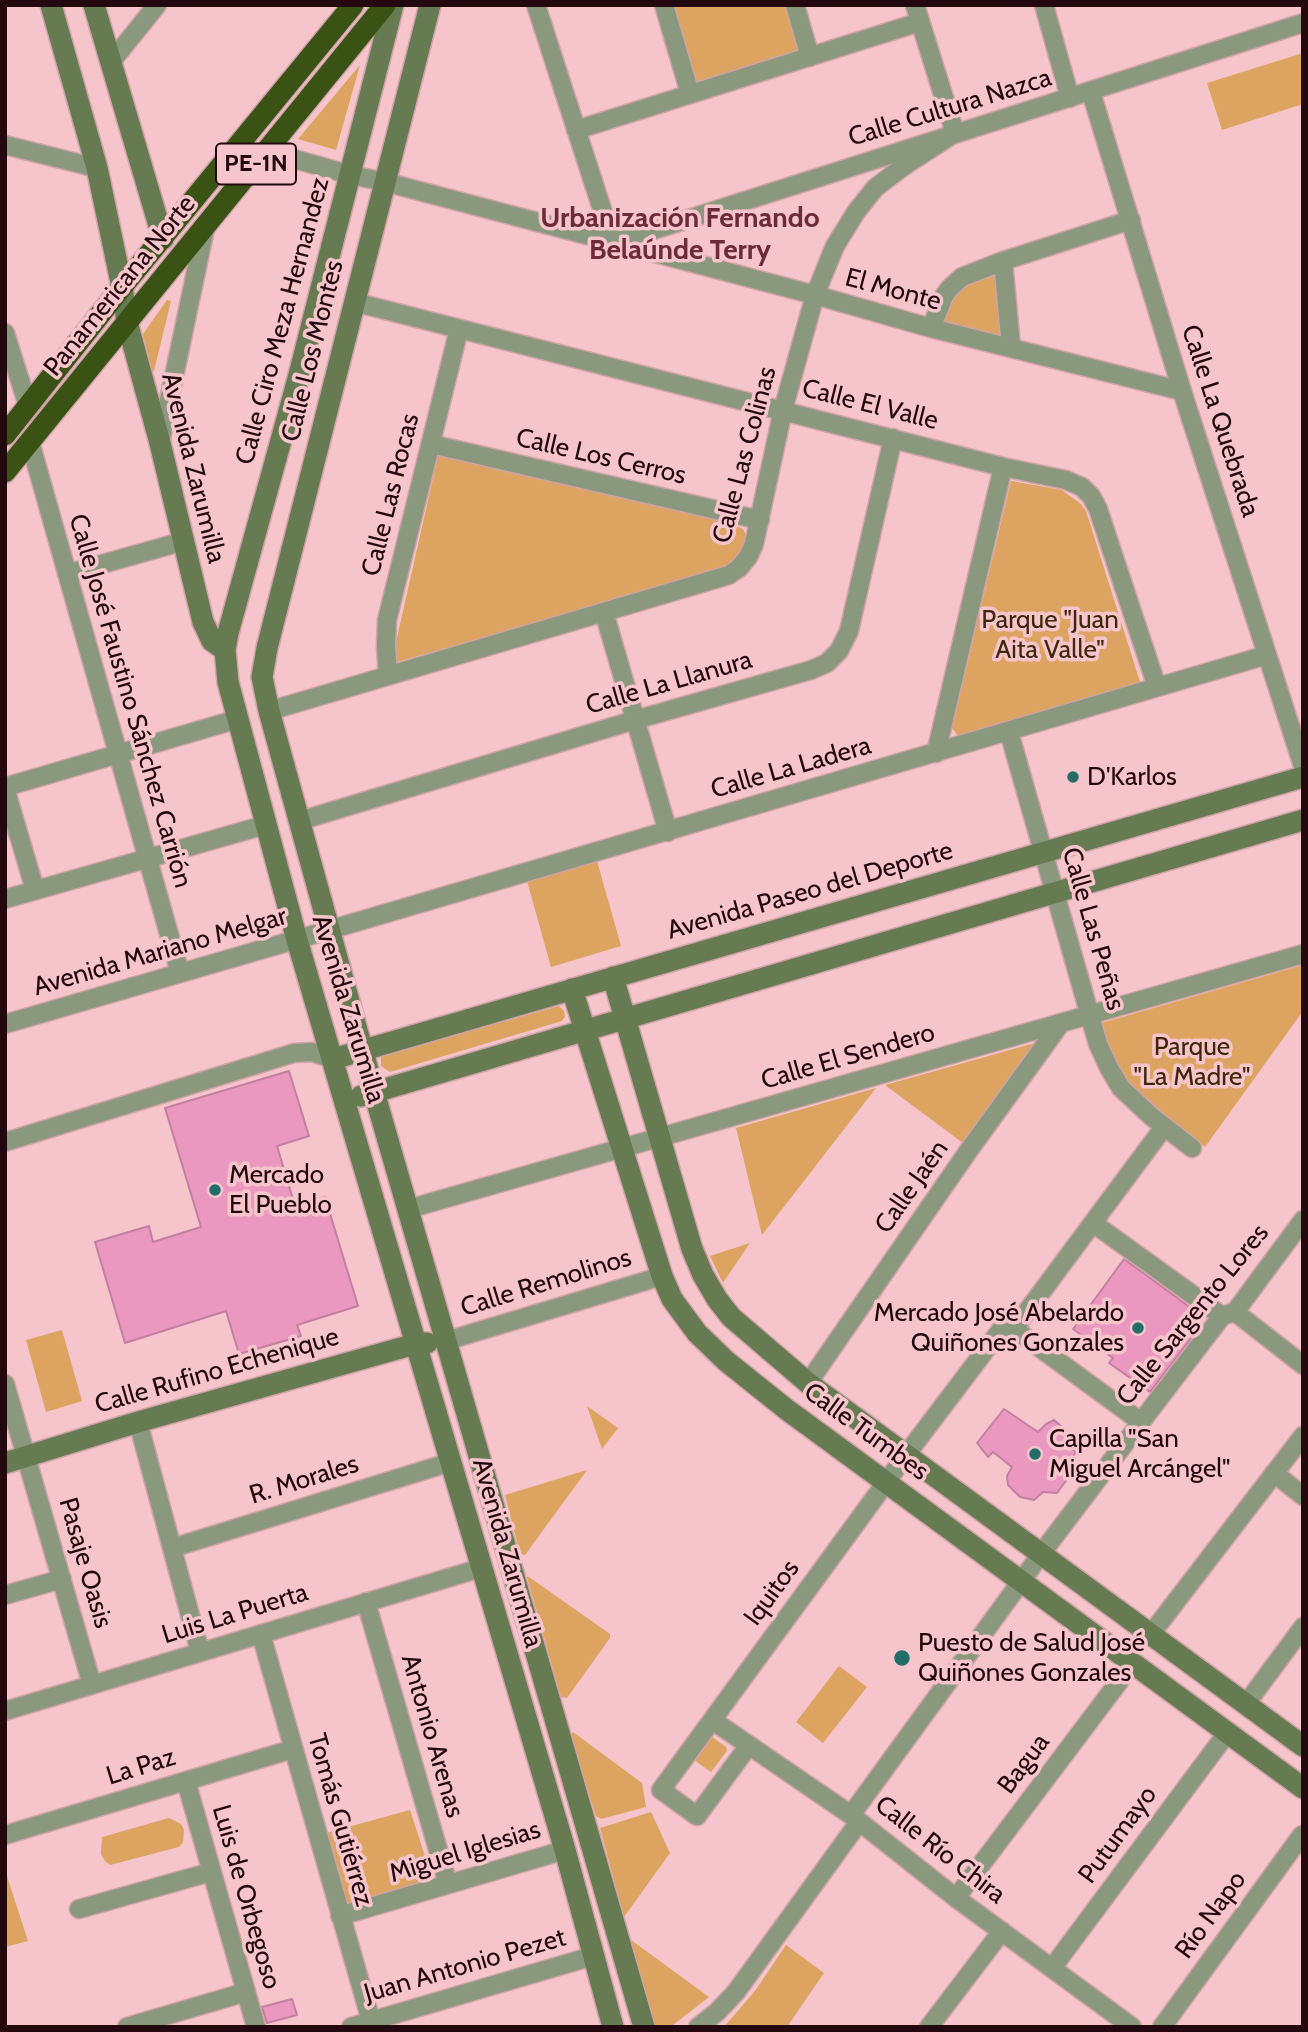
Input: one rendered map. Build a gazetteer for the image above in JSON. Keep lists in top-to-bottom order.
{
  "streets": {
    "highway": ["PE-1N", "Panamericana Norte"],
    "main road": [
      "Calle Ciro Meza Hernandez",
      "Calle Los Montes",
      "Avenida Zarumilla",
      "Avenida Paseo del Deporte",
      "Calle Rufino Echenique",
      "Calle Tumbes"
    ],
    "street": [
      "Calle Cultura Nazca",
      "El Monte",
      "Calle El Valle",
      "Calle La Quebrada",
      "Calle Las Colinas",
      "Calle Los Cerros",
      "Calle Las Rocas",
      "Calle La Llanura",
      "Calle José Faustino Sánchez Carrión",
      "Calle La Ladera",
      "Calle Las Peñas",
      "Avenida Mariano Melgar",
      "Calle El Sendero",
      "Calle Jaén",
      "Calle Remolinos",
      "Calle Sargento Lores",
      "R. Morales",
      "Pasaje Oasis",
      "Iquitos",
      "Luis La Puerta",
      "Antonio Arenas",
      "Bagua",
      "La Paz",
      "Tomás Gutiérrez",
      "Putumayo",
      "Calle Río Chira",
      "Miguel Iglesias",
      "Luis de Orbegoso",
      "Río Napo",
      "Juan Antonio Pezet"
    ]
  },
  "crossings": [
    ["Calle Cultura Nazca", "El Monte"],
    ["Calle Cultura Nazca", "Calle La Quebrada"],
    ["Calle Cultura Nazca", "Calle Las Colinas"],
    ["Panamericana Norte", "El Monte"],
    ["Panamericana Norte", "Avenida Zarumilla"],
    ["Panamericana Norte", "Calle José Faustino Sánchez Carrión"],
    ["El Monte", "Calle Ciro Meza Hernandez"],
    ["El Monte", "Calle Los Montes"],
    ["El Monte", "Calle La Quebrada"],
    ["El Monte", "Calle Las Colinas"],
    ["Calle Ciro Meza Hernandez", "Avenida Zarumilla"],
    ["Calle Los Montes", "Calle El Valle"],
    ["Calle Los Montes", "Calle Las Colinas"],
    ["Calle Los Montes", "Avenida Zarumilla"],
    ["Calle El Valle", "Calle Las Colinas"],
    ["Calle El Valle", "Calle Las Rocas"],
    ["Calle El Valle", "Calle La Llanura"],
    ["Calle El Valle", "Calle La Ladera"],
    ["Calle La Quebrada", "Calle La Ladera"],
    ["Calle Las Colinas", "Calle Los Cerros"],
    ["Calle Las Colinas", "Avenida Zarumilla"],
    ["Calle Las Colinas", "Calle Las Rocas"],
    ["Calle Los Cerros", "Calle Las Rocas"],
    ["Avenida Zarumilla", "Calle La Llanura"],
    ["Avenida Zarumilla", "Calle La Ladera"],
    ["Avenida Zarumilla", "Avenida Paseo del Deporte"],
    ["Avenida Zarumilla", "Avenida Mariano Melgar"],
    ["Avenida Zarumilla", "Calle El Sendero"],
    ["Avenida Zarumilla", "Calle Remolinos"],
    ["Avenida Zarumilla", "Calle Rufino Echenique"],
    ["Avenida Zarumilla", "R. Morales"],
    ["Avenida Zarumilla", "Luis La Puerta"],
    ["Avenida Zarumilla", "Miguel Iglesias"],
    ["Avenida Zarumilla", "Juan Antonio Pezet"],
    ["Calle José Faustino Sánchez Carrión", "Avenida Mariano Melgar"],
    ["Calle La Ladera", "Calle Las Peñas"],
    ["Calle La Ladera", "Avenida Mariano Melgar"],
    ["Avenida Paseo del Deporte", "Calle Las Peñas"],
    ["Avenida Paseo del Deporte", "Calle Tumbes"],
    ["Calle Las Peñas", "Calle El Sendero"],
    ["Calle Las Peñas", "Iquitos"],
    ["Calle El Sendero", "Calle Jaén"],
    ["Calle El Sendero", "Calle Tumbes"],
    ["Calle Jaén", "Calle Tumbes"],
    ["Calle Remolinos", "Calle Rufino Echenique"],
    ["Calle Remolinos", "Calle Tumbes"],
    ["Calle Sargento Lores", "Calle Tumbes"],
    ["Calle Sargento Lores", "Calle Río Chira"],
    ["Calle Rufino Echenique", "Pasaje Oasis"],
    ["Calle Tumbes", "Iquitos"],
    ["Calle Tumbes", "Bagua"],
    ["Calle Tumbes", "Putumayo"],
    ["Pasaje Oasis", "Luis La Puerta"],
    ["Iquitos", "Calle Río Chira"],
    ["Luis La Puerta", "Antonio Arenas"],
    ["Luis La Puerta", "Tomás Gutiérrez"],
    ["Antonio Arenas", "Miguel Iglesias"],
    ["Bagua", "Calle Río Chira"],
    ["La Paz", "Tomás Gutiérrez"],
    ["La Paz", "Luis de Orbegoso"],
    ["Tomás Gutiérrez", "Miguel Iglesias"],
    ["Tomás Gutiérrez", "Juan Antonio Pezet"],
    ["Putumayo", "Calle Río Chira"]
  ],
  "districts": ["Urbanización Fernando Belaúnde Terry"],
  "parks": ["Parque \"Juan Aita Valle\"", "Parque \"La Madre\""],
  "places": [
    "D'Karlos",
    "Mercado El Pueblo",
    "Mercado José Abelardo Quiñones Gonzales",
    "Capilla \"San Miguel Arcángel\"",
    "Puesto de Salud José Quiñones Gonzales"
  ]
}
